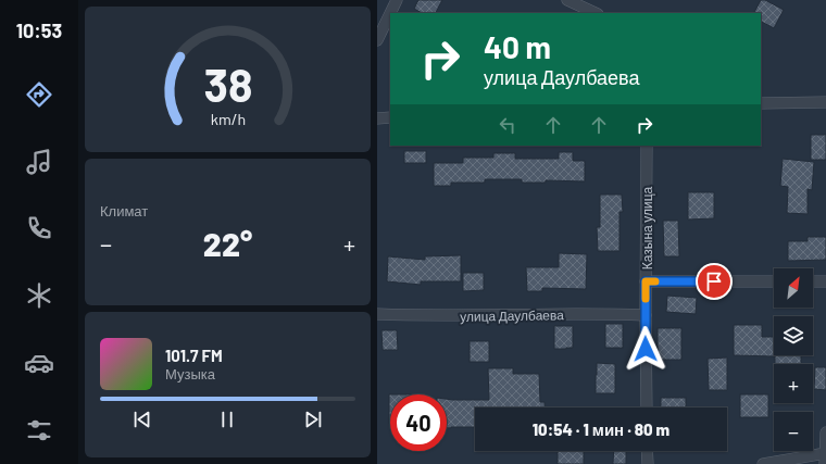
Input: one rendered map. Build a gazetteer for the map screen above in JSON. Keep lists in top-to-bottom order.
{
  "streets": {
    "street": ["Казына улица", "улица Даулбаева"]
  },
  "crossings": [
    ["Казына улица", "улица Даулбаева"]
  ],
  "north": "top right",
  "page": {
    "tabs": "10:53",
    "turn": ["40 m", "улица Даулбаева"],
    "tile": "Климат",
    "heat": ["−", "22°", "+"],
    "map_buttons": ["+", "−"],
    "song": ["101.7 FM", "Музыка"],
    "limit": "40",
    "trip": "10:54 · 1 мин · 80 m",
    "gauge": ["38", "km/h"]
  }
}
